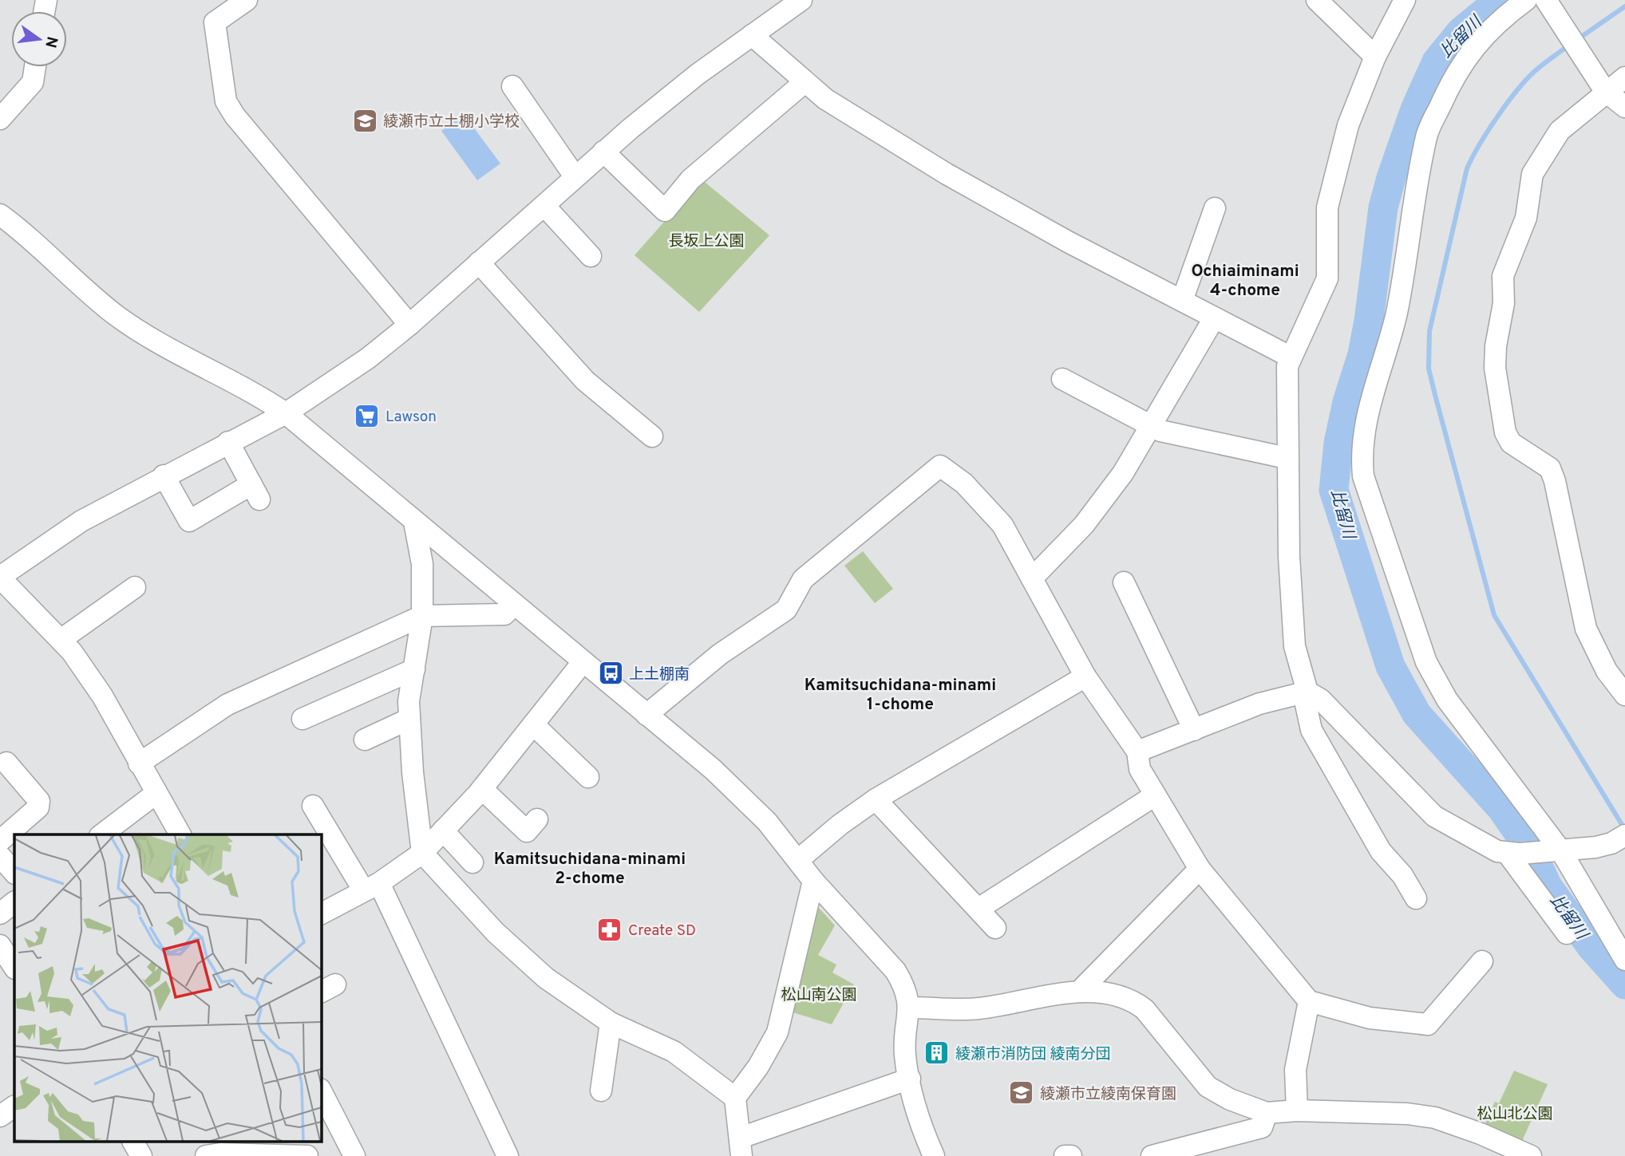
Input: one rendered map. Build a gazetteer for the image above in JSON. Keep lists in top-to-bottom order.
{
  "districts": ["Ochiaiminami 4-chome", "Kamitsuchidana-minami 1-chome", "Kamitsuchidana-minami 2-chome"],
  "water": ["比留川"],
  "parks": ["長坂上公園", "松山南公園", "松山北公園"],
  "places": {
    "school or university": ["綾瀬市立土棚小学校", "綾瀬市立綾南保育園"],
    "supermarket": ["Lawson"],
    "bus stop": ["上土棚南"],
    "pharmacy": ["Create SD"],
    "building": ["綾瀬市消防団 綾南分団"]
  },
  "north": "right"
}
